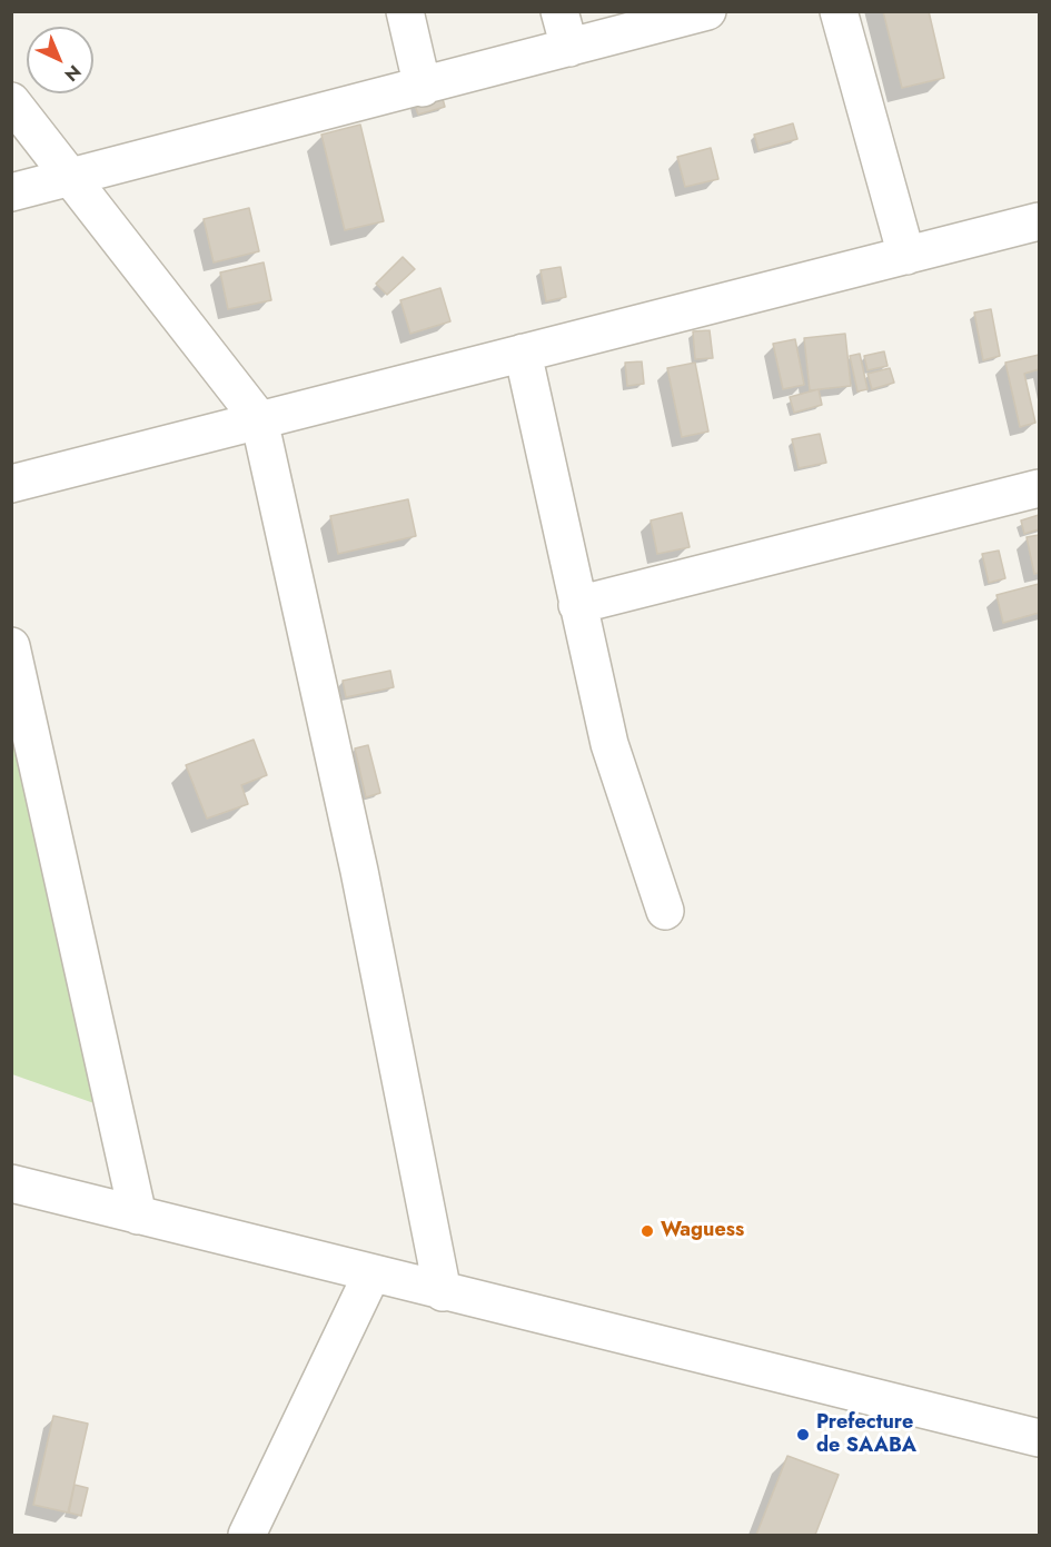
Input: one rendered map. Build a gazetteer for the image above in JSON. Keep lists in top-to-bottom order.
{
  "places": ["Waguess", "Prefecture de SAABA"],
  "north": "bottom right"
}
